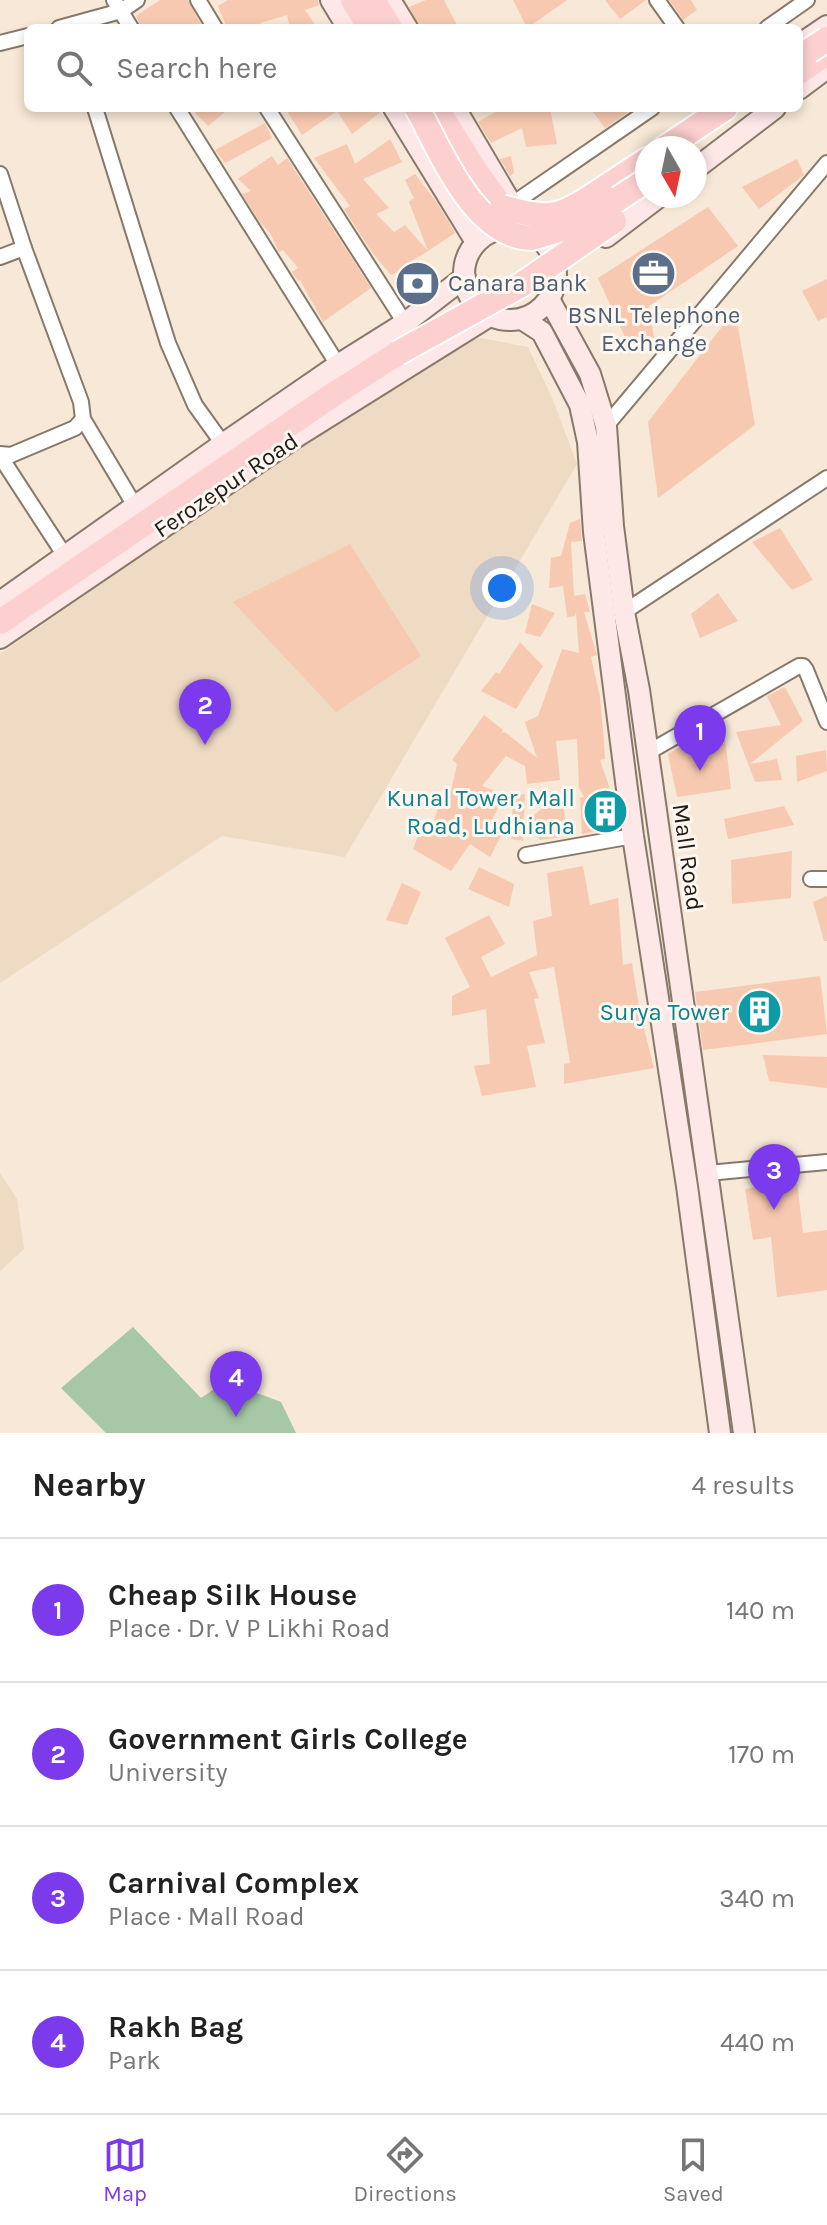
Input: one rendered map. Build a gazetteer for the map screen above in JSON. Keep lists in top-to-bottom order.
{
  "streets": {
    "main road": ["Ferozepur Road", "Mall Road"]
  },
  "crossings": [
    ["Ferozepur Road", "Mall Road"]
  ],
  "places": {
    "office": ["BSNL Telephone Exchange"],
    "bank": ["Canara Bank"],
    "building": ["Kunal Tower, Mall Road, Ludhiana", "Surya Tower"]
  },
  "north": "bottom",
  "page": {
    "search": "Search here",
    "pins": [
      "2",
      "1",
      "3",
      "4"
    ],
    "heading": ["Nearby", "4 results"],
    "list": [
      {
        "mark": "1",
        "name": "Cheap Silk House",
        "note": "Place · Dr. V P Likhi Road",
        "value": "140 m"
      },
      {
        "mark": "2",
        "name": "Government Girls College",
        "note": "University",
        "value": "170 m"
      },
      {
        "mark": "3",
        "name": "Carnival Complex",
        "note": "Place · Mall Road",
        "value": "340 m"
      },
      {
        "mark": "4",
        "name": "Rakh Bag",
        "note": "Park",
        "value": "440 m"
      }
    ],
    "nav": ["Map", "Directions", "Saved"]
  }
}
